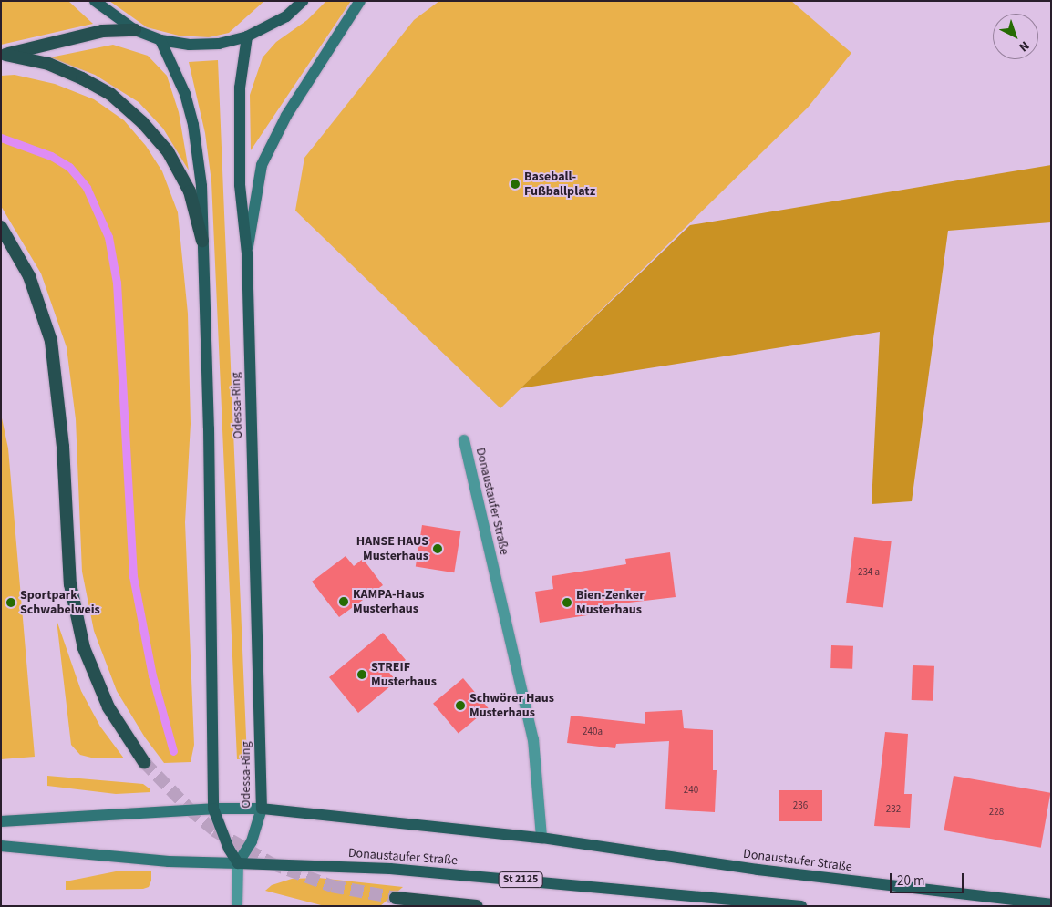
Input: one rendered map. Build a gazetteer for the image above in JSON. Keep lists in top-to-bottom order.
{
  "streets": {
    "main road": ["Odessa-Ring", "Donaustaufer Straße", "St 2125"]
  },
  "crossings": [
    ["Odessa-Ring", "Donaustaufer Straße"]
  ],
  "places": [
    "Baseball- Fußballplatz",
    "HANSE HAUS Musterhaus",
    "KAMPA-Haus Musterhaus",
    "Sportpark Schwabelweis",
    "Bien-Zenker Musterhaus",
    "STREIF Musterhaus",
    "Schwörer Haus Musterhaus"
  ],
  "house_numbers": [
    "234 a",
    "240a",
    "240",
    "236",
    "232",
    "228"
  ],
  "scale_bar": "20 m",
  "north": "bottom right"
}
